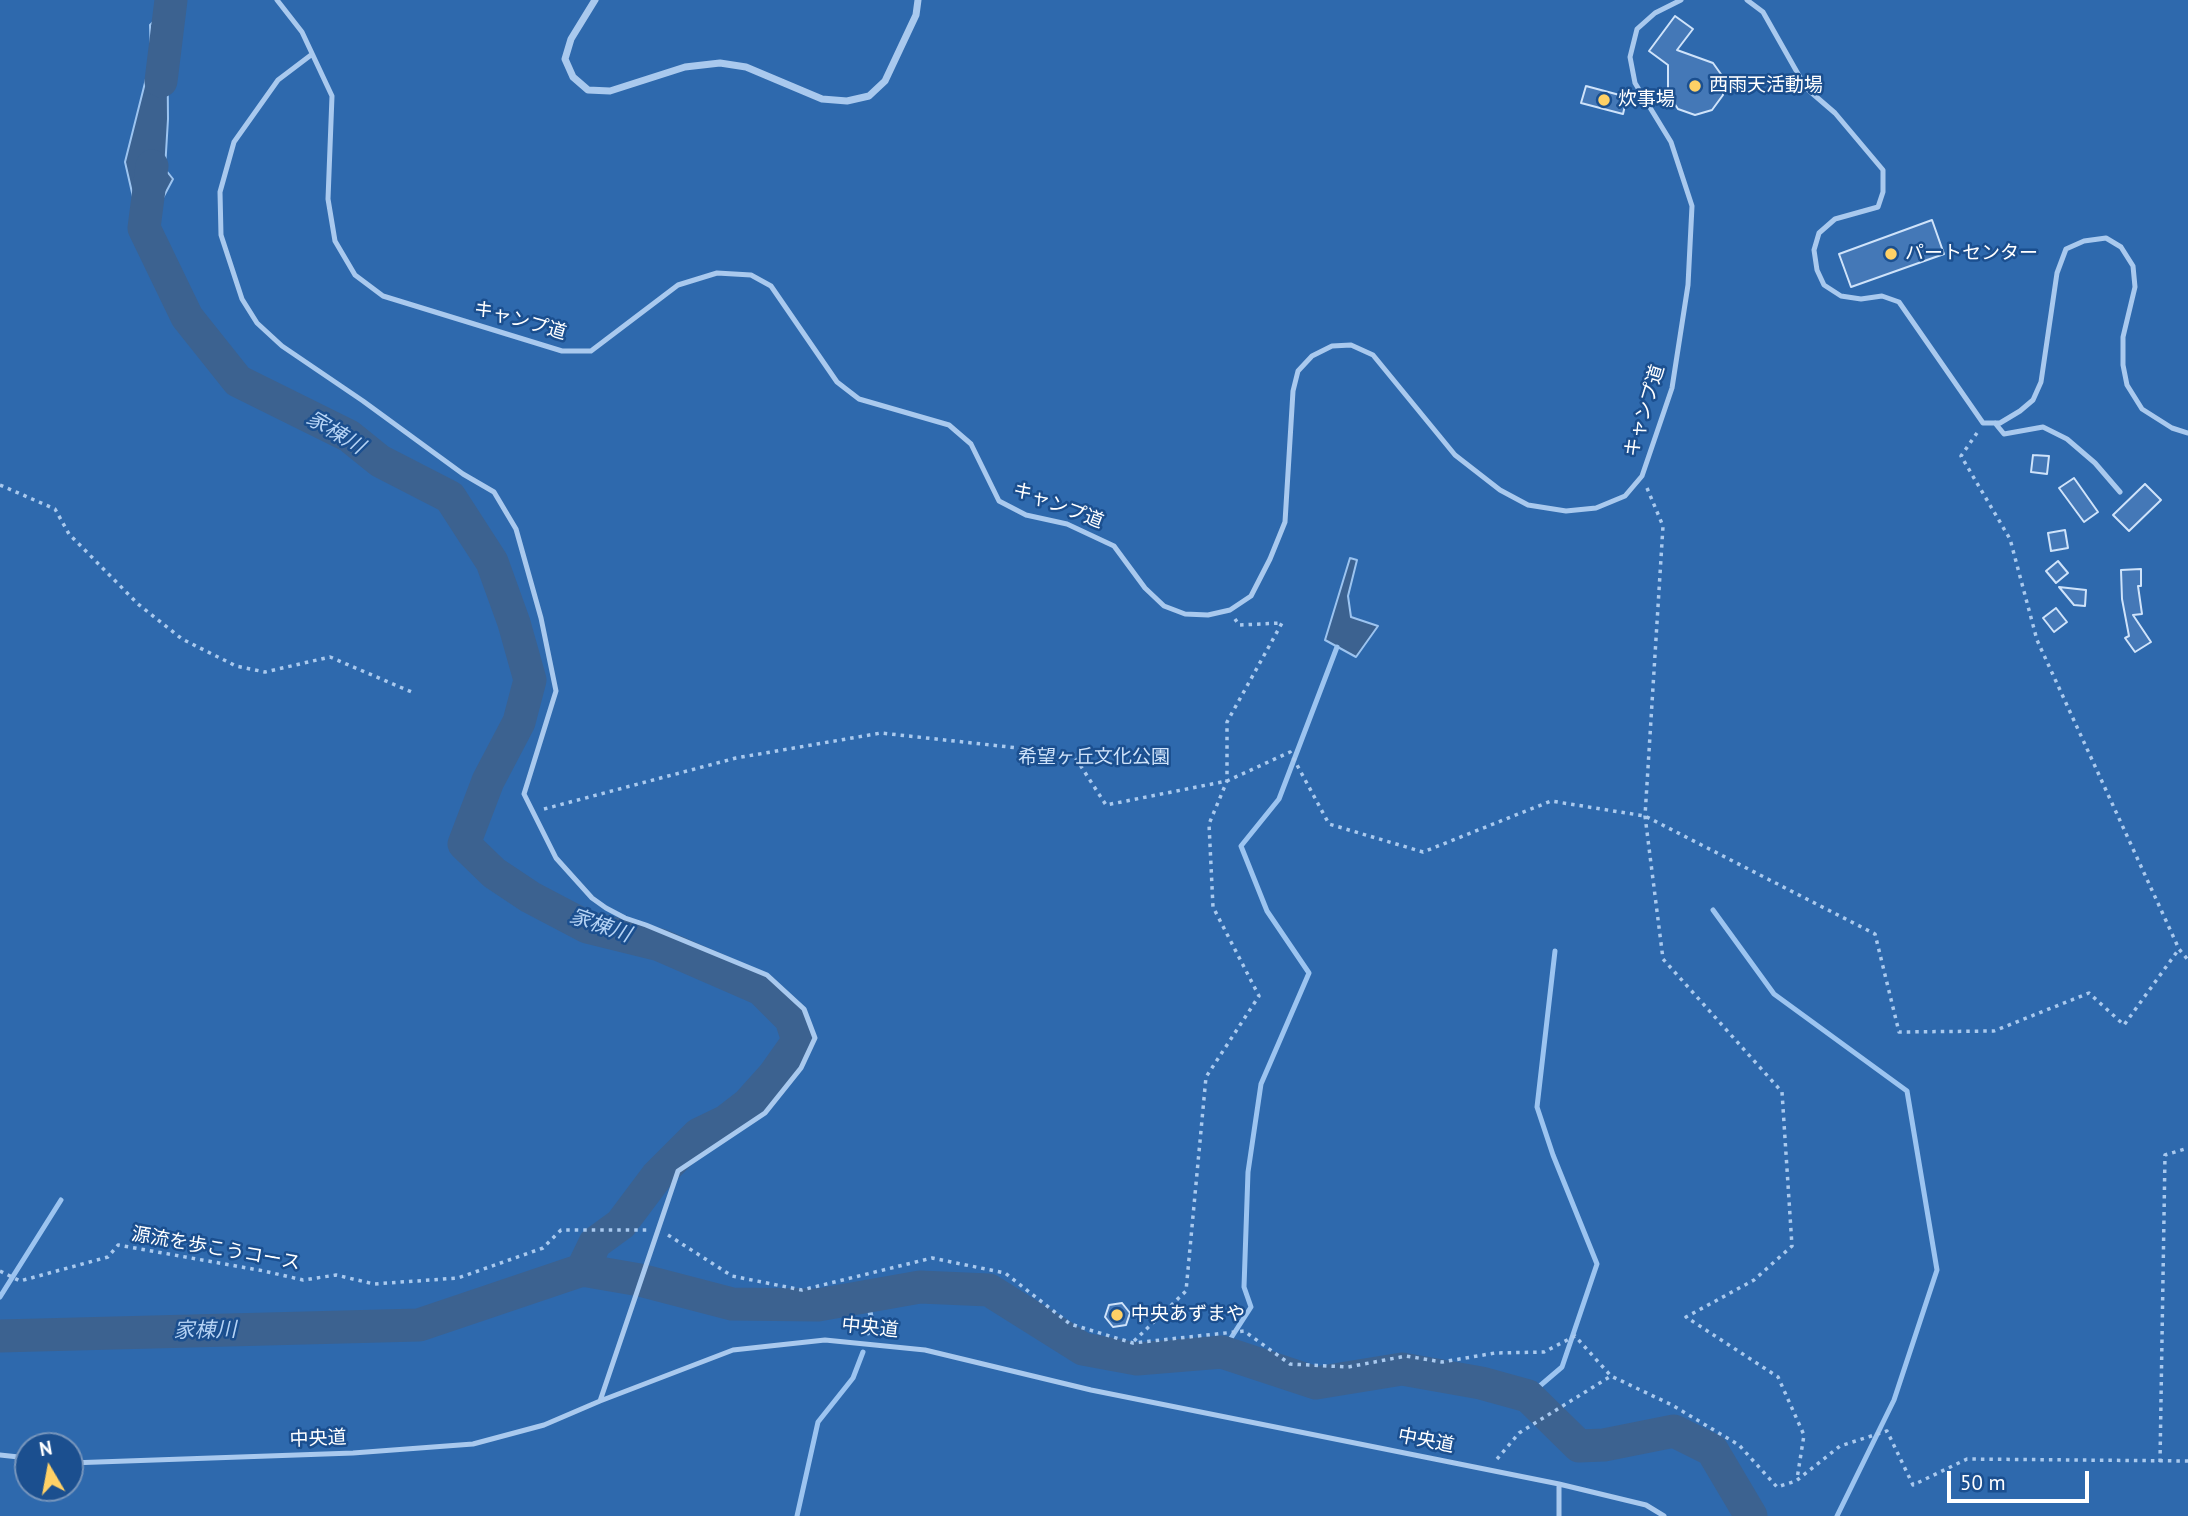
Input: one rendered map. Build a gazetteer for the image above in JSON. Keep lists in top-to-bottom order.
{
  "streets": {
    "lane": ["キャンプ道", "中央道"],
    "path": ["源流を歩こうコース"]
  },
  "water": ["家棟川"],
  "parks": ["希望ヶ丘文化公園"],
  "places": [
    "西雨天活動場",
    "炊事場",
    "パートセンター",
    "中央あずまや"
  ],
  "scale_bar": "50 m",
  "north": "top"
}
